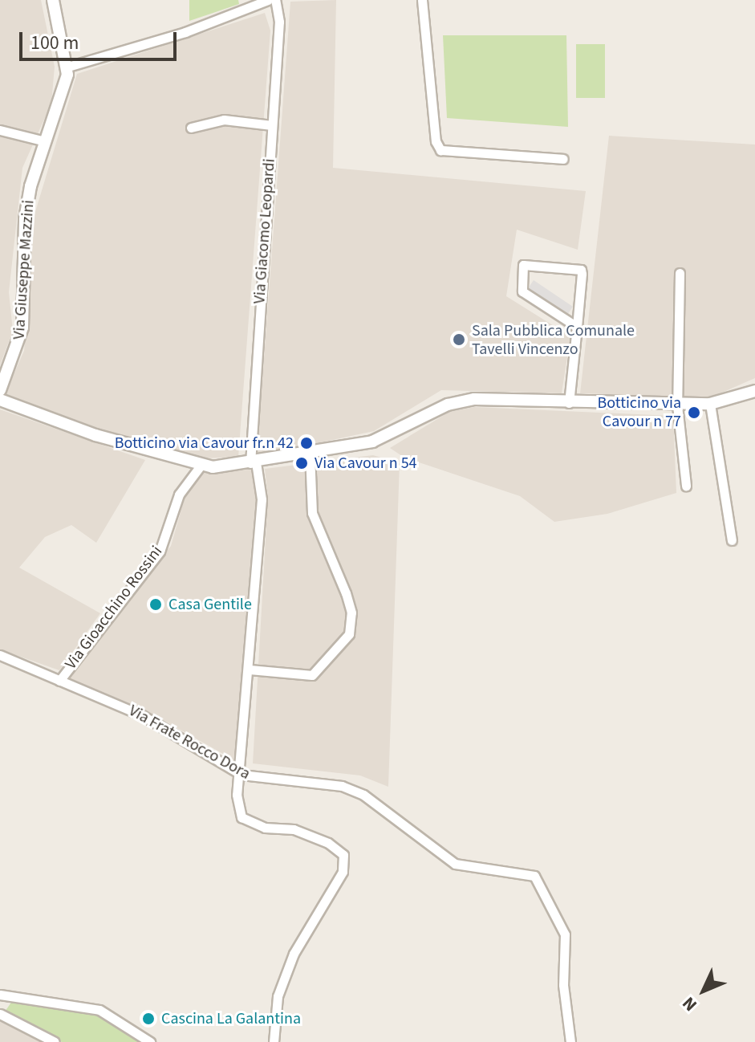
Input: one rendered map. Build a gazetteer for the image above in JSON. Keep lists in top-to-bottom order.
{
  "streets": {
    "street": [
      "Via Giacomo Leopardi",
      "Via Giuseppe Mazzini",
      "Via Gioacchino Rossini",
      "Via Frate Rocco Dora"
    ]
  },
  "crossings": [
    ["Via Giacomo Leopardi", "Via Frate Rocco Dora"],
    ["Via Gioacchino Rossini", "Via Frate Rocco Dora"]
  ],
  "places": [
    "Sala Pubblica Comunale Tavelli Vincenzo",
    "Botticino via Cavour n 77",
    "Botticino via Cavour fr.n 42",
    "Via Cavour n 54",
    "Casa Gentile",
    "Cascina La Galantina"
  ],
  "scale_bar": "100 m",
  "north": "bottom left"
}
